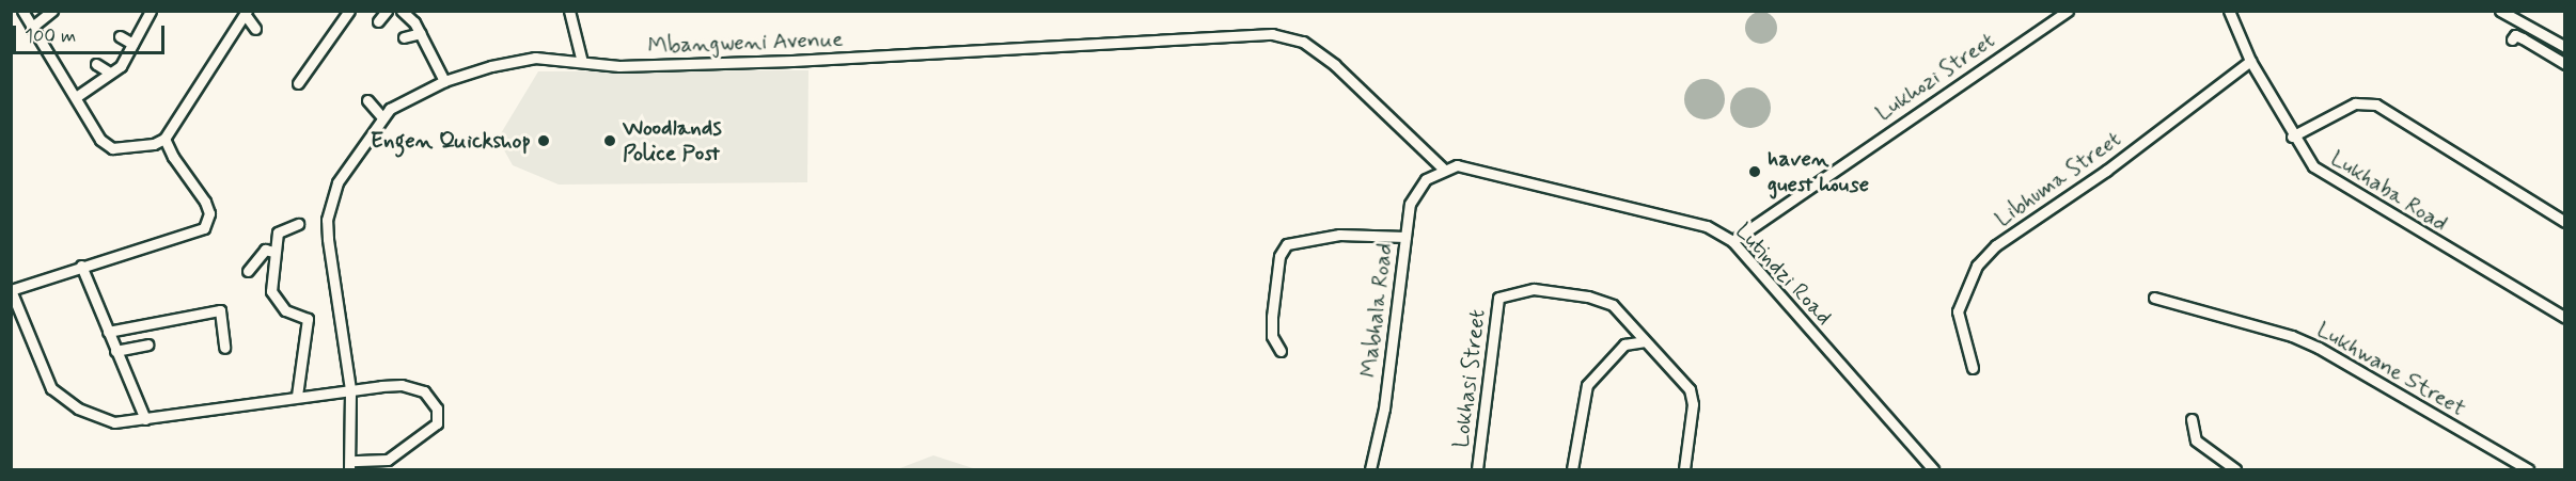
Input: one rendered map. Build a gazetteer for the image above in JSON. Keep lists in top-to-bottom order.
{
  "streets": {
    "street": [
      "Mbangweni Avenue",
      "Lukhozi Street",
      "Libhuma Street",
      "Lukhaba Road",
      "Lutindzi Road",
      "Mabhala Road",
      "Lukhwane Street",
      "Lokhasi Street"
    ]
  },
  "crossings": [
    ["Mbangweni Avenue", "Lutindzi Road"],
    ["Mbangweni Avenue", "Mabhala Road"],
    ["Lukhozi Street", "Lutindzi Road"],
    ["Libhuma Street", "Lukhaba Road"],
    ["Lutindzi Road", "Mabhala Road"]
  ],
  "places": ["Engen Quickshop", "Woodlands Police Post", "haven guest house"],
  "scale_bar": "100 m"
}
